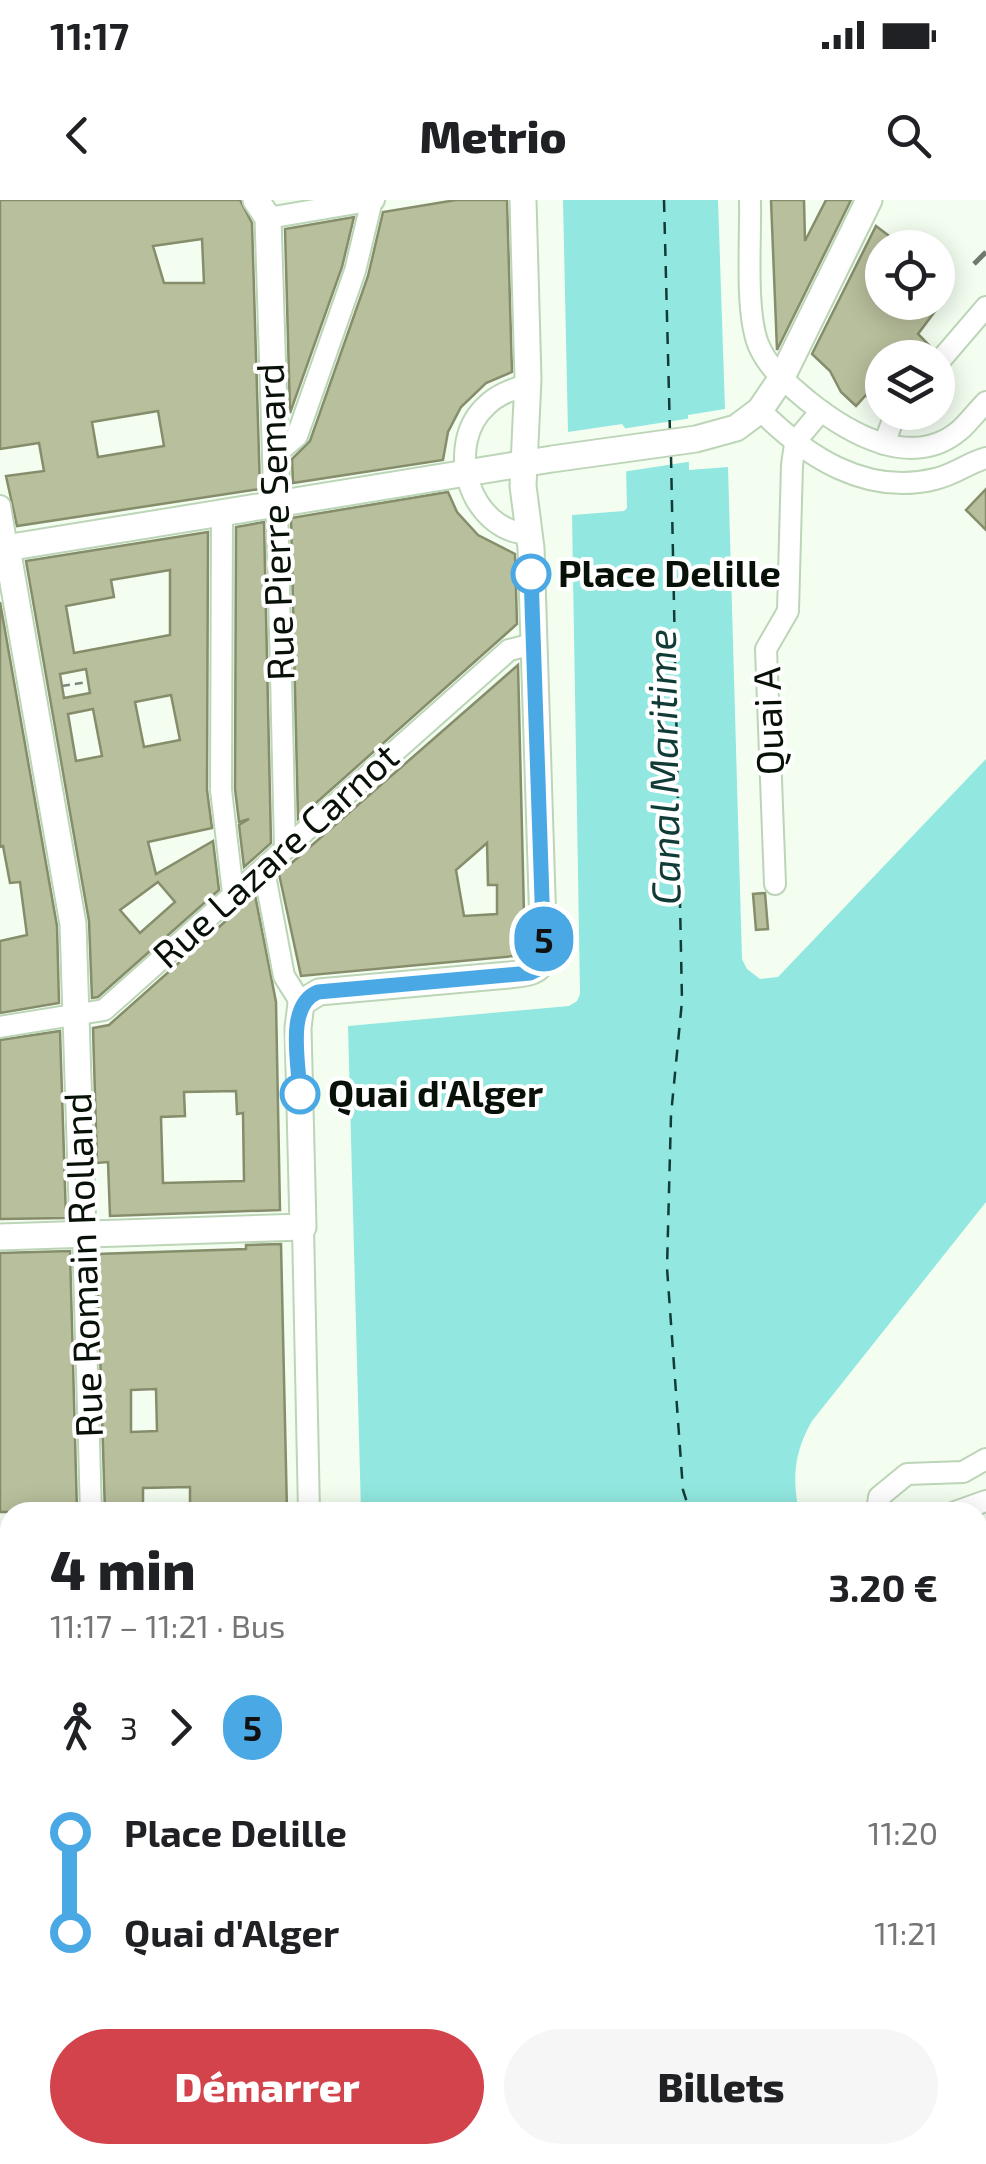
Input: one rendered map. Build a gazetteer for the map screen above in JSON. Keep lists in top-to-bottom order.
{
  "streets": {
    "main road": ["Rue Pierre Semard", "Rue Romain Rolland"],
    "street": ["Quai A", "Rue Lazare Carnot"]
  },
  "crossings": [
    ["Rue Pierre Semard", "Rue Lazare Carnot"],
    ["Rue Lazare Carnot", "Rue Romain Rolland"]
  ],
  "water": ["Canal Maritime"],
  "places": ["Place Delille", "Quai d'Alger"],
  "lines": ["bus line 5"],
  "page": {
    "status": "11:17",
    "header": "Metrio",
    "on_map": "5",
    "heading": ["4 min", "11:17 – 11:21 · Bus", "3.20 €"],
    "legs": ["3", "5"],
    "list": [
      {
        "name": "Place Delille",
        "value": "11:20"
      },
      {
        "name": "Quai d'Alger",
        "value": "11:21"
      }
    ],
    "buttons": ["Démarrer", "Billets"]
  }
}
